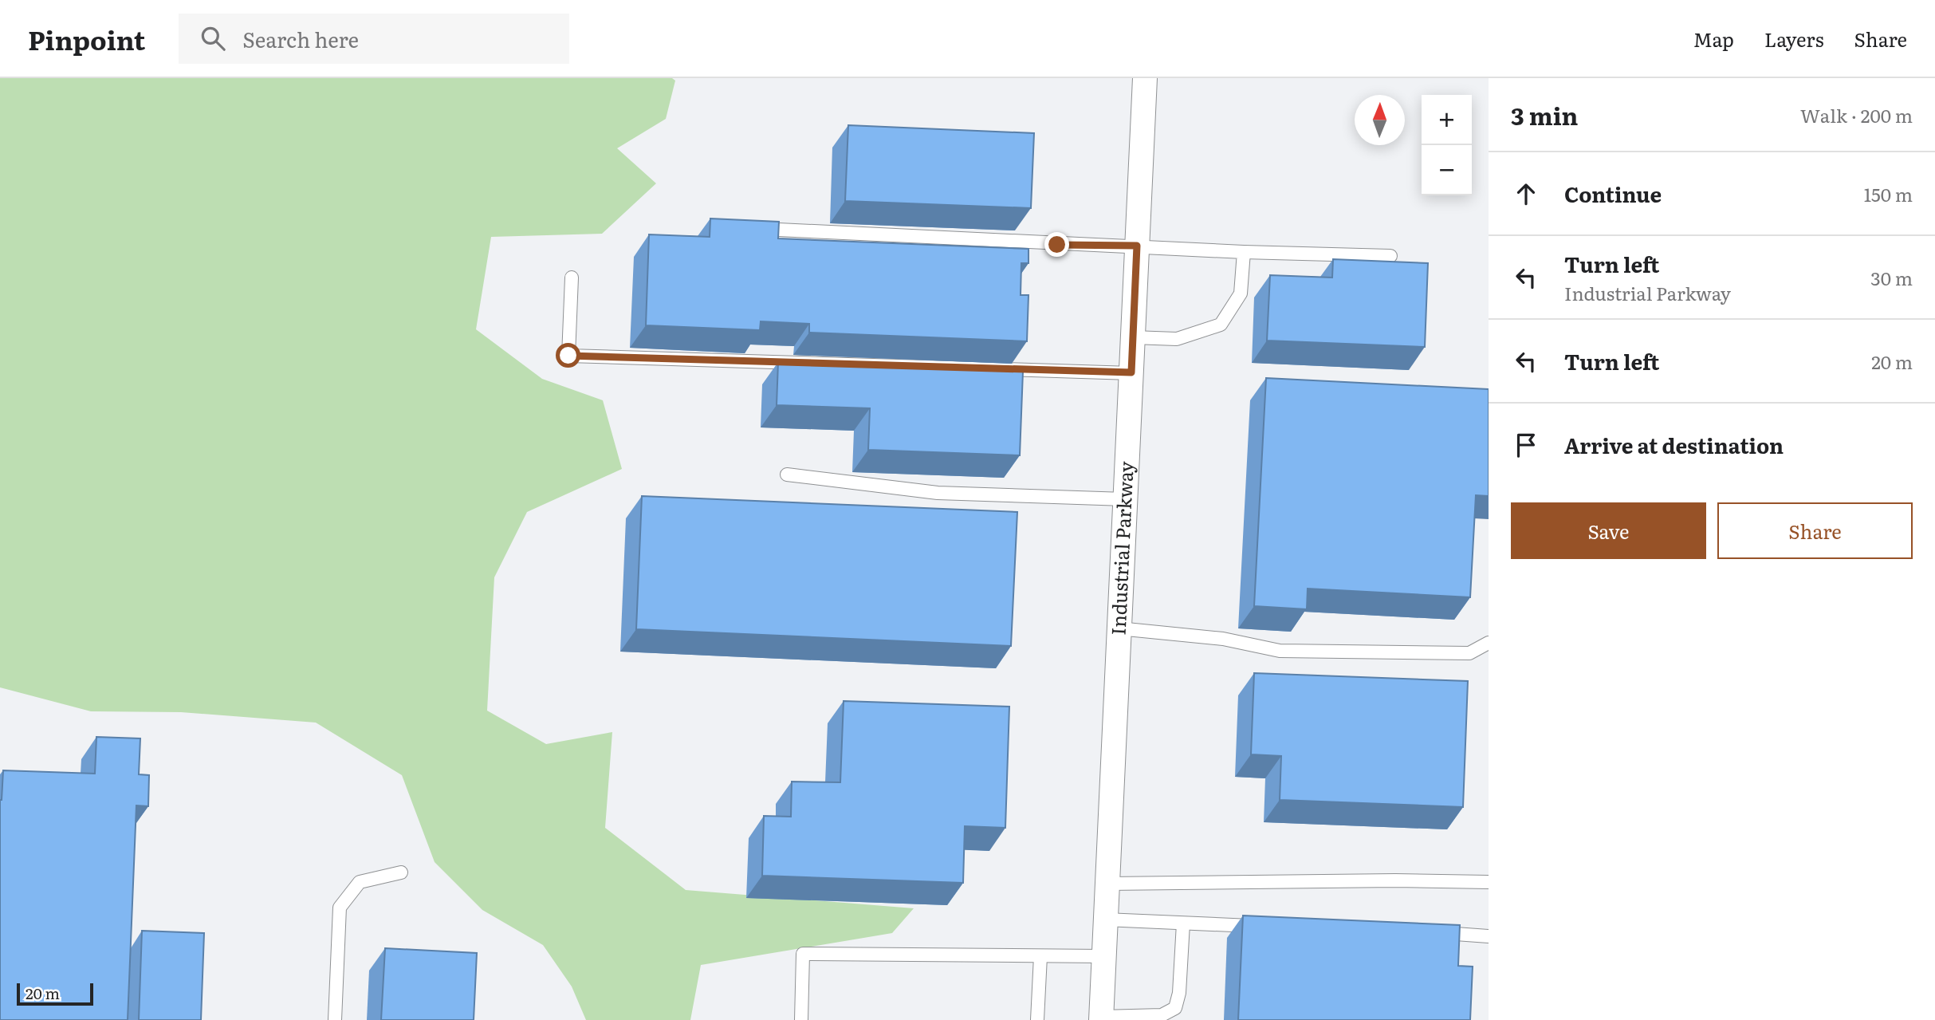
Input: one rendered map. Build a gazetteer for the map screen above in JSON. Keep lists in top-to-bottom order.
{
  "streets": {
    "street": ["Industrial Parkway"]
  },
  "scale_bar": "20 m",
  "north": "top",
  "page": {
    "header": "Pinpoint",
    "search": "Search here",
    "nav": ["Map", "Layers", "Share"],
    "heading": ["3 min", "Walk · 200 m"],
    "map_buttons": ["+", "−"],
    "list": [
      ["Continue", "150 m"],
      ["Turn left", "Industrial Parkway", "30 m"],
      ["Turn left", "20 m"],
      "Arrive at destination"
    ],
    "buttons": ["Save", "Share"],
    "scale": "20 m"
  }
}
